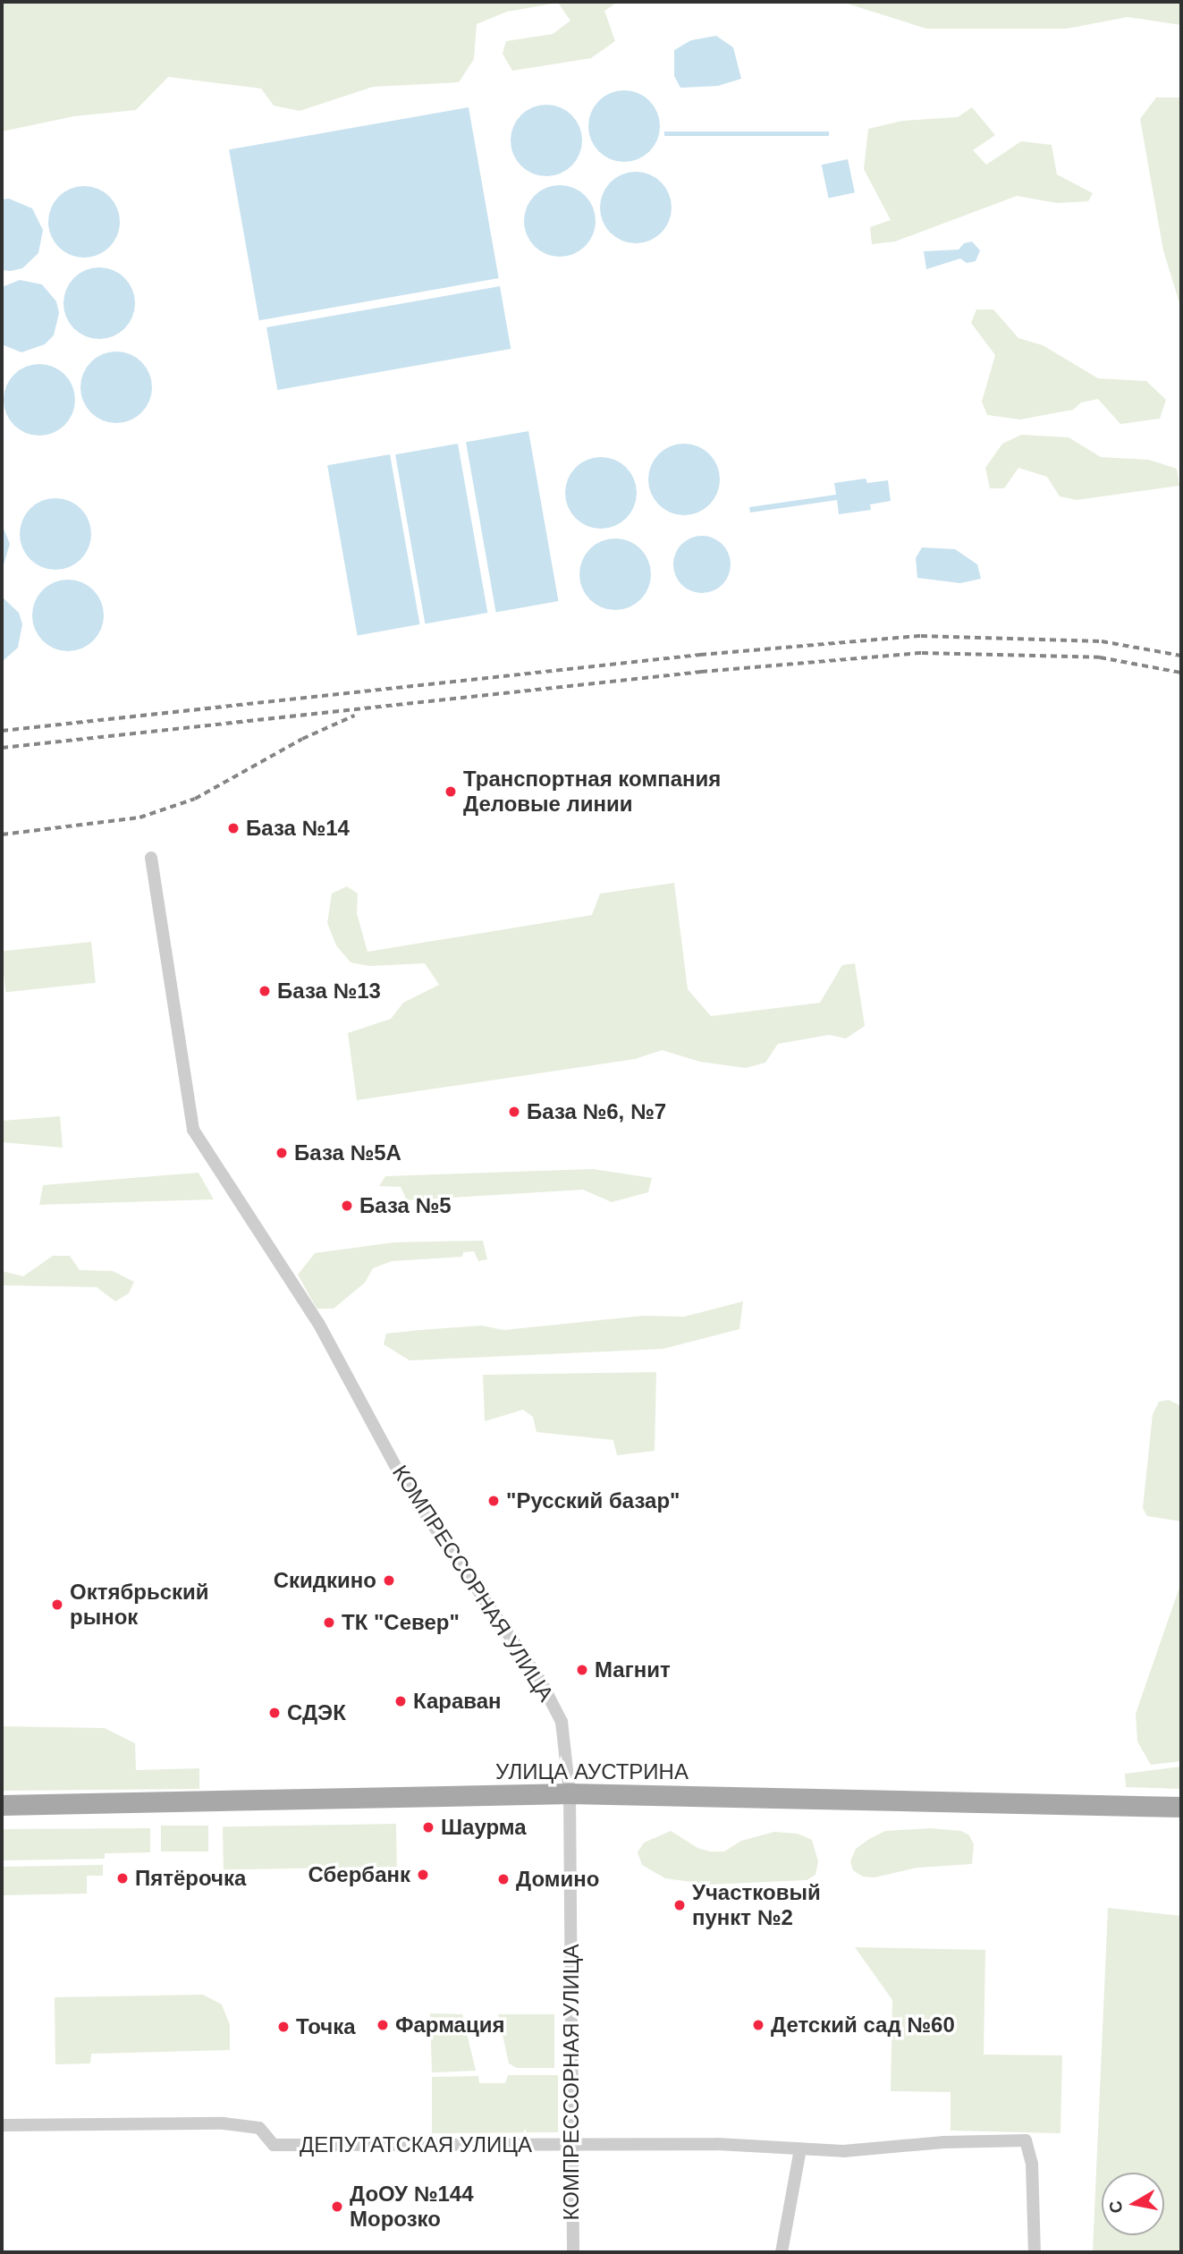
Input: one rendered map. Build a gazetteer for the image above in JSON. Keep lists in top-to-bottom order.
{
  "streets": {
    "main road": ["УЛИЦА АУСТРИНА"],
    "street": ["КОМПРЕССОРНАЯ УЛИЦА", "ДЕПУТАТСКАЯ УЛИЦА"]
  },
  "crossings": [
    ["КОМПРЕССОРНАЯ УЛИЦА", "УЛИЦА АУСТРИНА"],
    ["КОМПРЕССОРНАЯ УЛИЦА", "ДЕПУТАТСКАЯ УЛИЦА"]
  ],
  "places": [
    "Транспортная компания Деловые линии",
    "База №14",
    "База №13",
    "База №6, №7",
    "База №5А",
    "База №5",
    "\"Русский базар\"",
    "Скидкино",
    "Октябрьский рынок",
    "ТК \"Север\"",
    "Магнит",
    "Караван",
    "СДЭК",
    "Шаурма",
    "Сбербанк",
    "Пятёрочка",
    "Домино",
    "Участковый пункт №2",
    "Фармация",
    "Детский сад №60",
    "Точка",
    "ДоОУ №144 Морозко"
  ],
  "north": "left"
}
